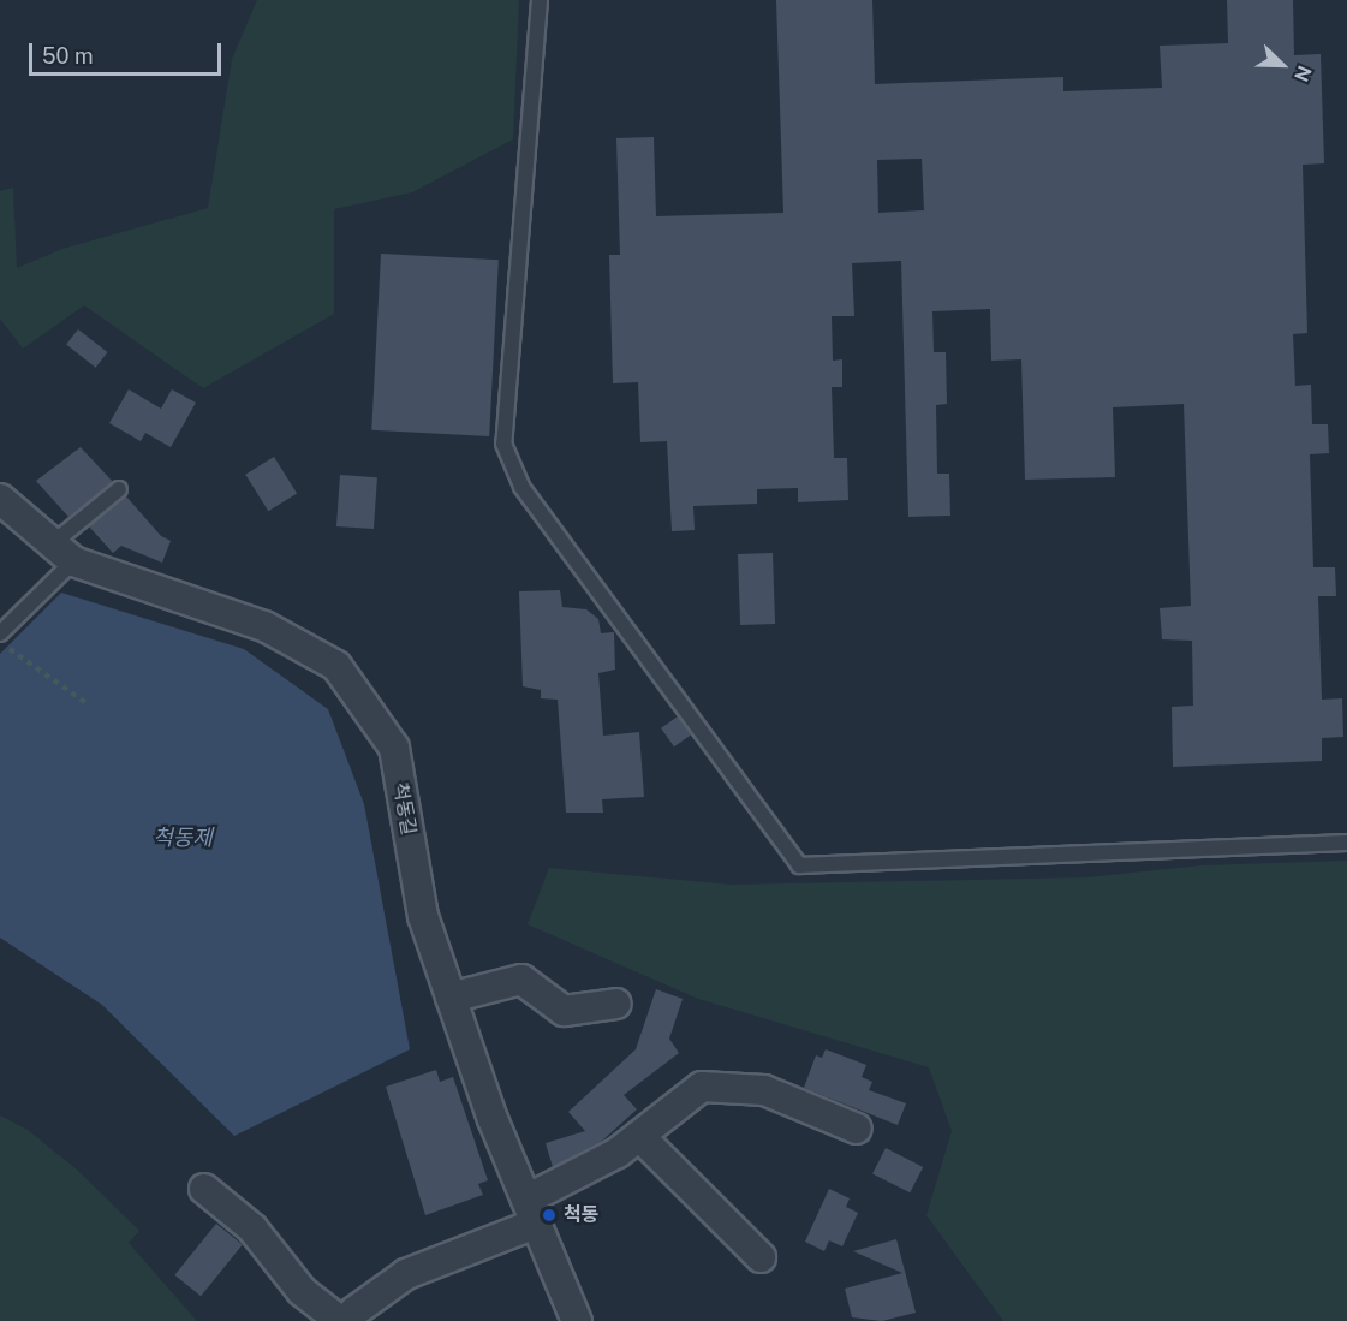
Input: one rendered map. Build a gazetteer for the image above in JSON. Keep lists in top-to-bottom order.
{
  "streets": {
    "street": ["척동길"]
  },
  "water": ["척동제"],
  "places": ["척동"],
  "scale_bar": "50 m",
  "north": "bottom right"
}
